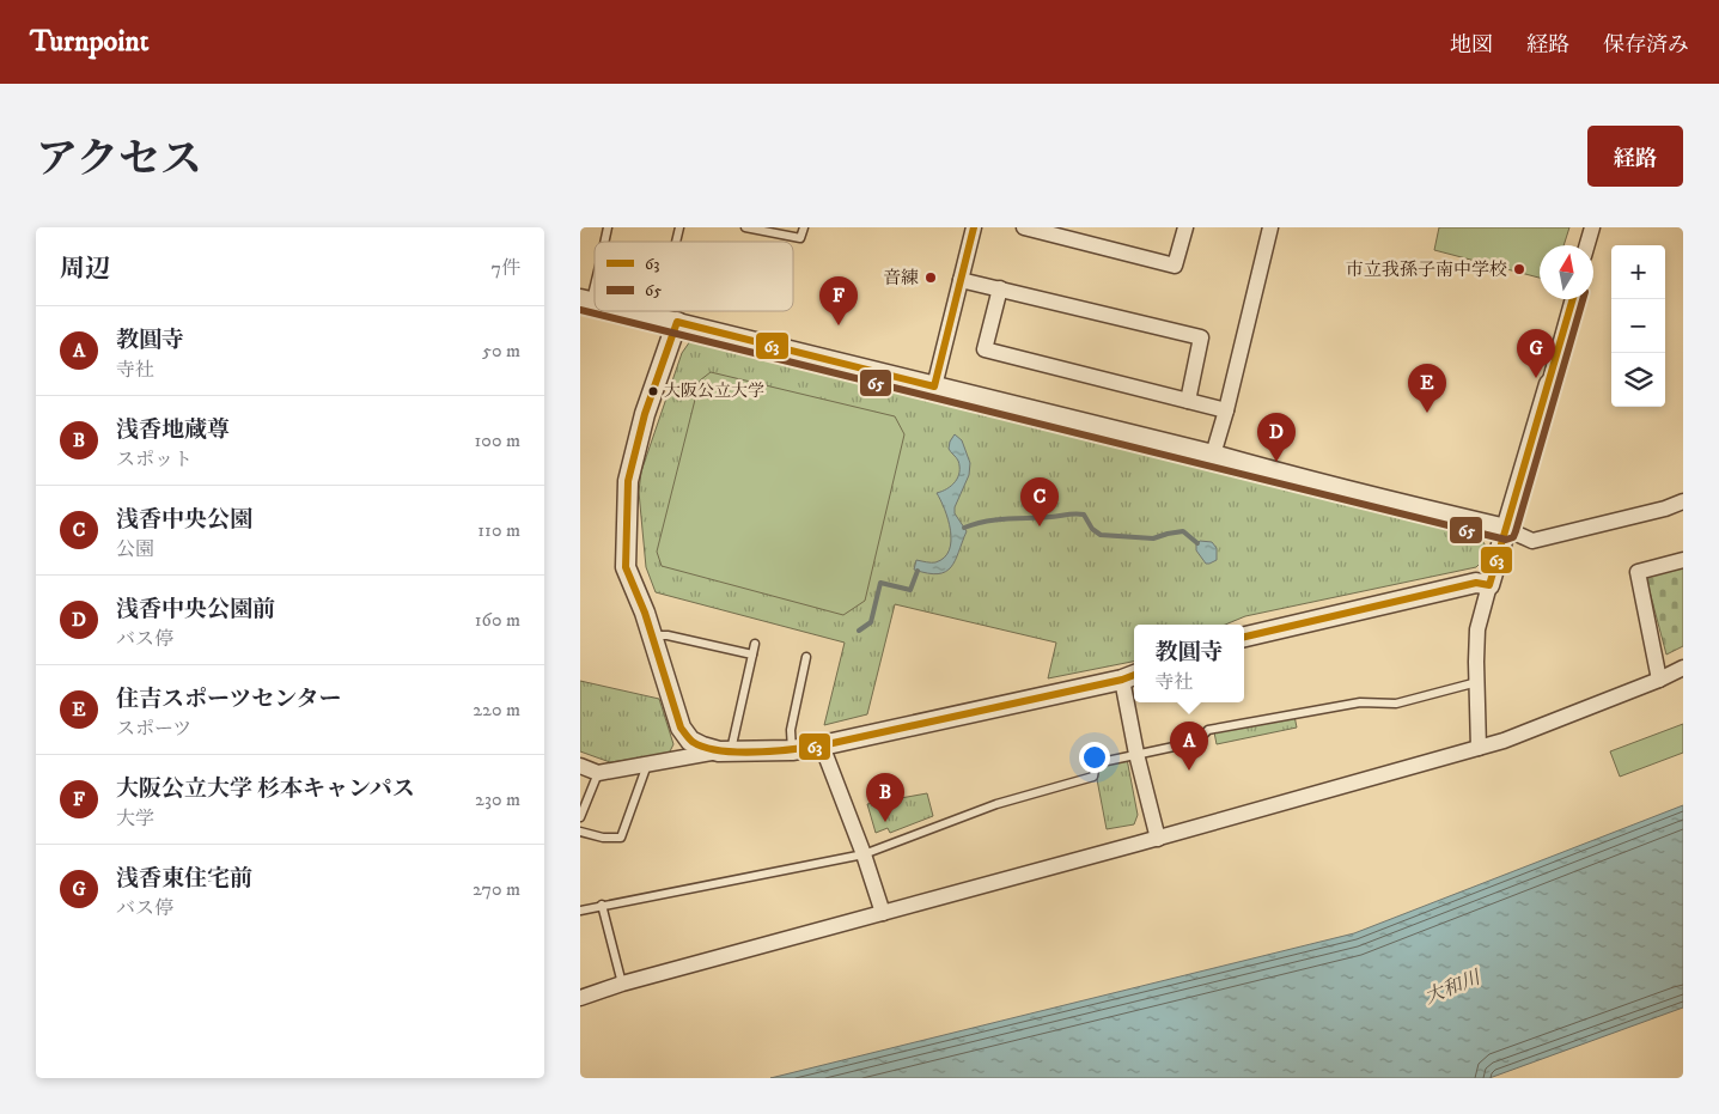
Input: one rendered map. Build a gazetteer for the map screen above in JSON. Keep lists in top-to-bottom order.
{
  "water": ["大和川"],
  "places": ["市立我孫子南中学校", "音練", "大阪公立大学"],
  "lines": ["transit line 63", "transit line 65"],
  "legend": ["63", "65"],
  "north": "top",
  "page": {
    "header": "Turnpoint",
    "nav": ["地図", "経路", "保存済み"],
    "title": "アクセス",
    "buttons": "経路",
    "heading": ["周辺", "7件"],
    "map_buttons": ["+", "−"],
    "pins": [
      "F",
      "G",
      "E",
      "D",
      "C",
      "A",
      "B"
    ],
    "list": [
      {
        "mark": "A",
        "name": "教圓寺",
        "note": "寺社",
        "value": "50 m"
      },
      {
        "mark": "B",
        "name": "浅香地蔵尊",
        "note": "スポット",
        "value": "100 m"
      },
      {
        "mark": "C",
        "name": "浅香中央公園",
        "note": "公園",
        "value": "110 m"
      },
      {
        "mark": "D",
        "name": "浅香中央公園前",
        "note": "バス停",
        "value": "160 m"
      },
      {
        "mark": "E",
        "name": "住吉スポーツセンター",
        "note": "スポーツ",
        "value": "220 m"
      },
      {
        "mark": "F",
        "name": "大阪公立大学 杉本キャンパス",
        "note": "大学",
        "value": "230 m"
      },
      {
        "mark": "G",
        "name": "浅香東住宅前",
        "note": "バス停",
        "value": "270 m"
      }
    ],
    "popup": ["教圓寺", "寺社"]
  }
}
